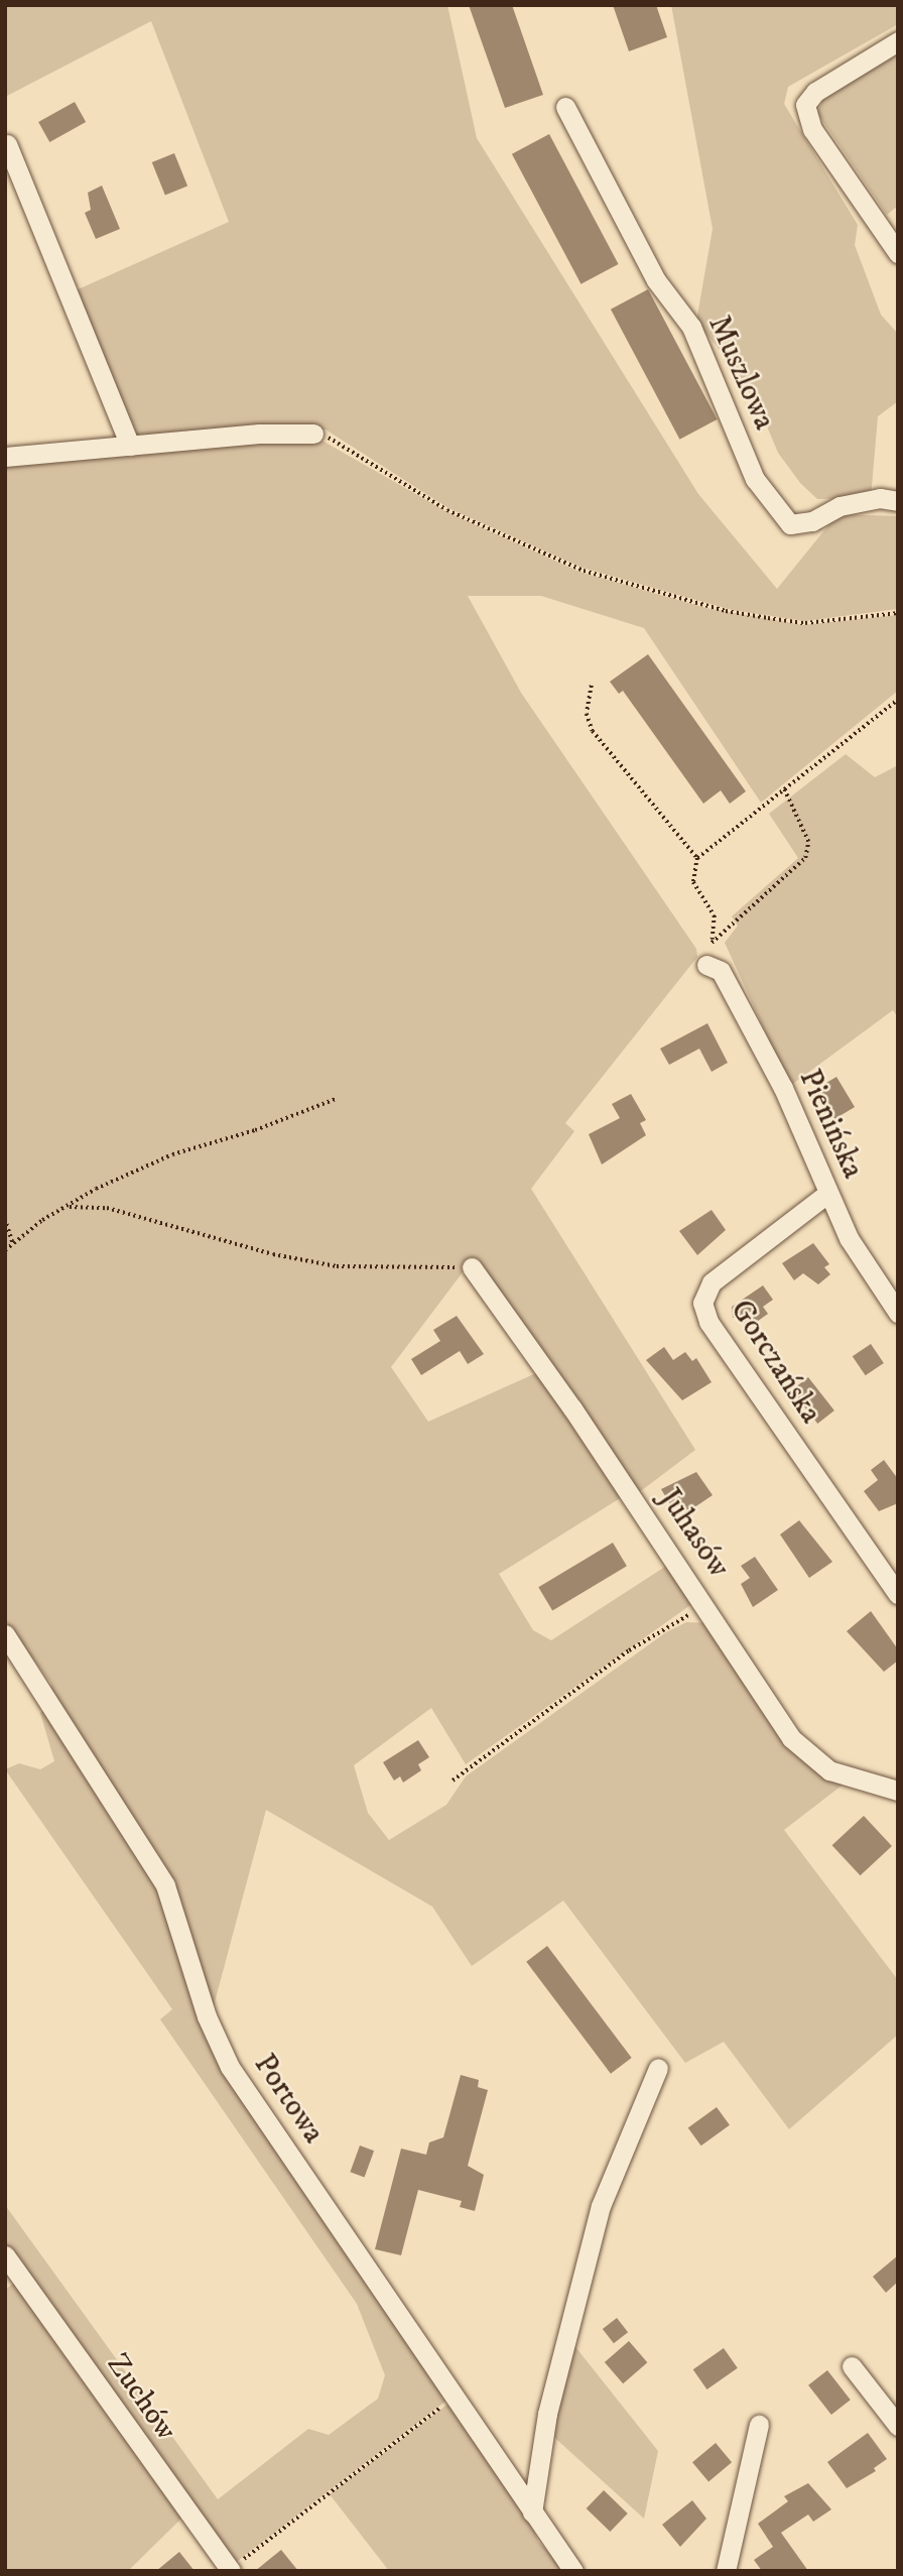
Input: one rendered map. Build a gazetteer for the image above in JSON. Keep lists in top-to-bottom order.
{
  "streets": {
    "street": [
      "Muszlowa",
      "Pienińska",
      "Gorczańska",
      "Juhasów",
      "Portowa",
      "Zuchów"
    ]
  },
  "crossings": [
    ["Pienińska", "Gorczańska"]
  ]
}
